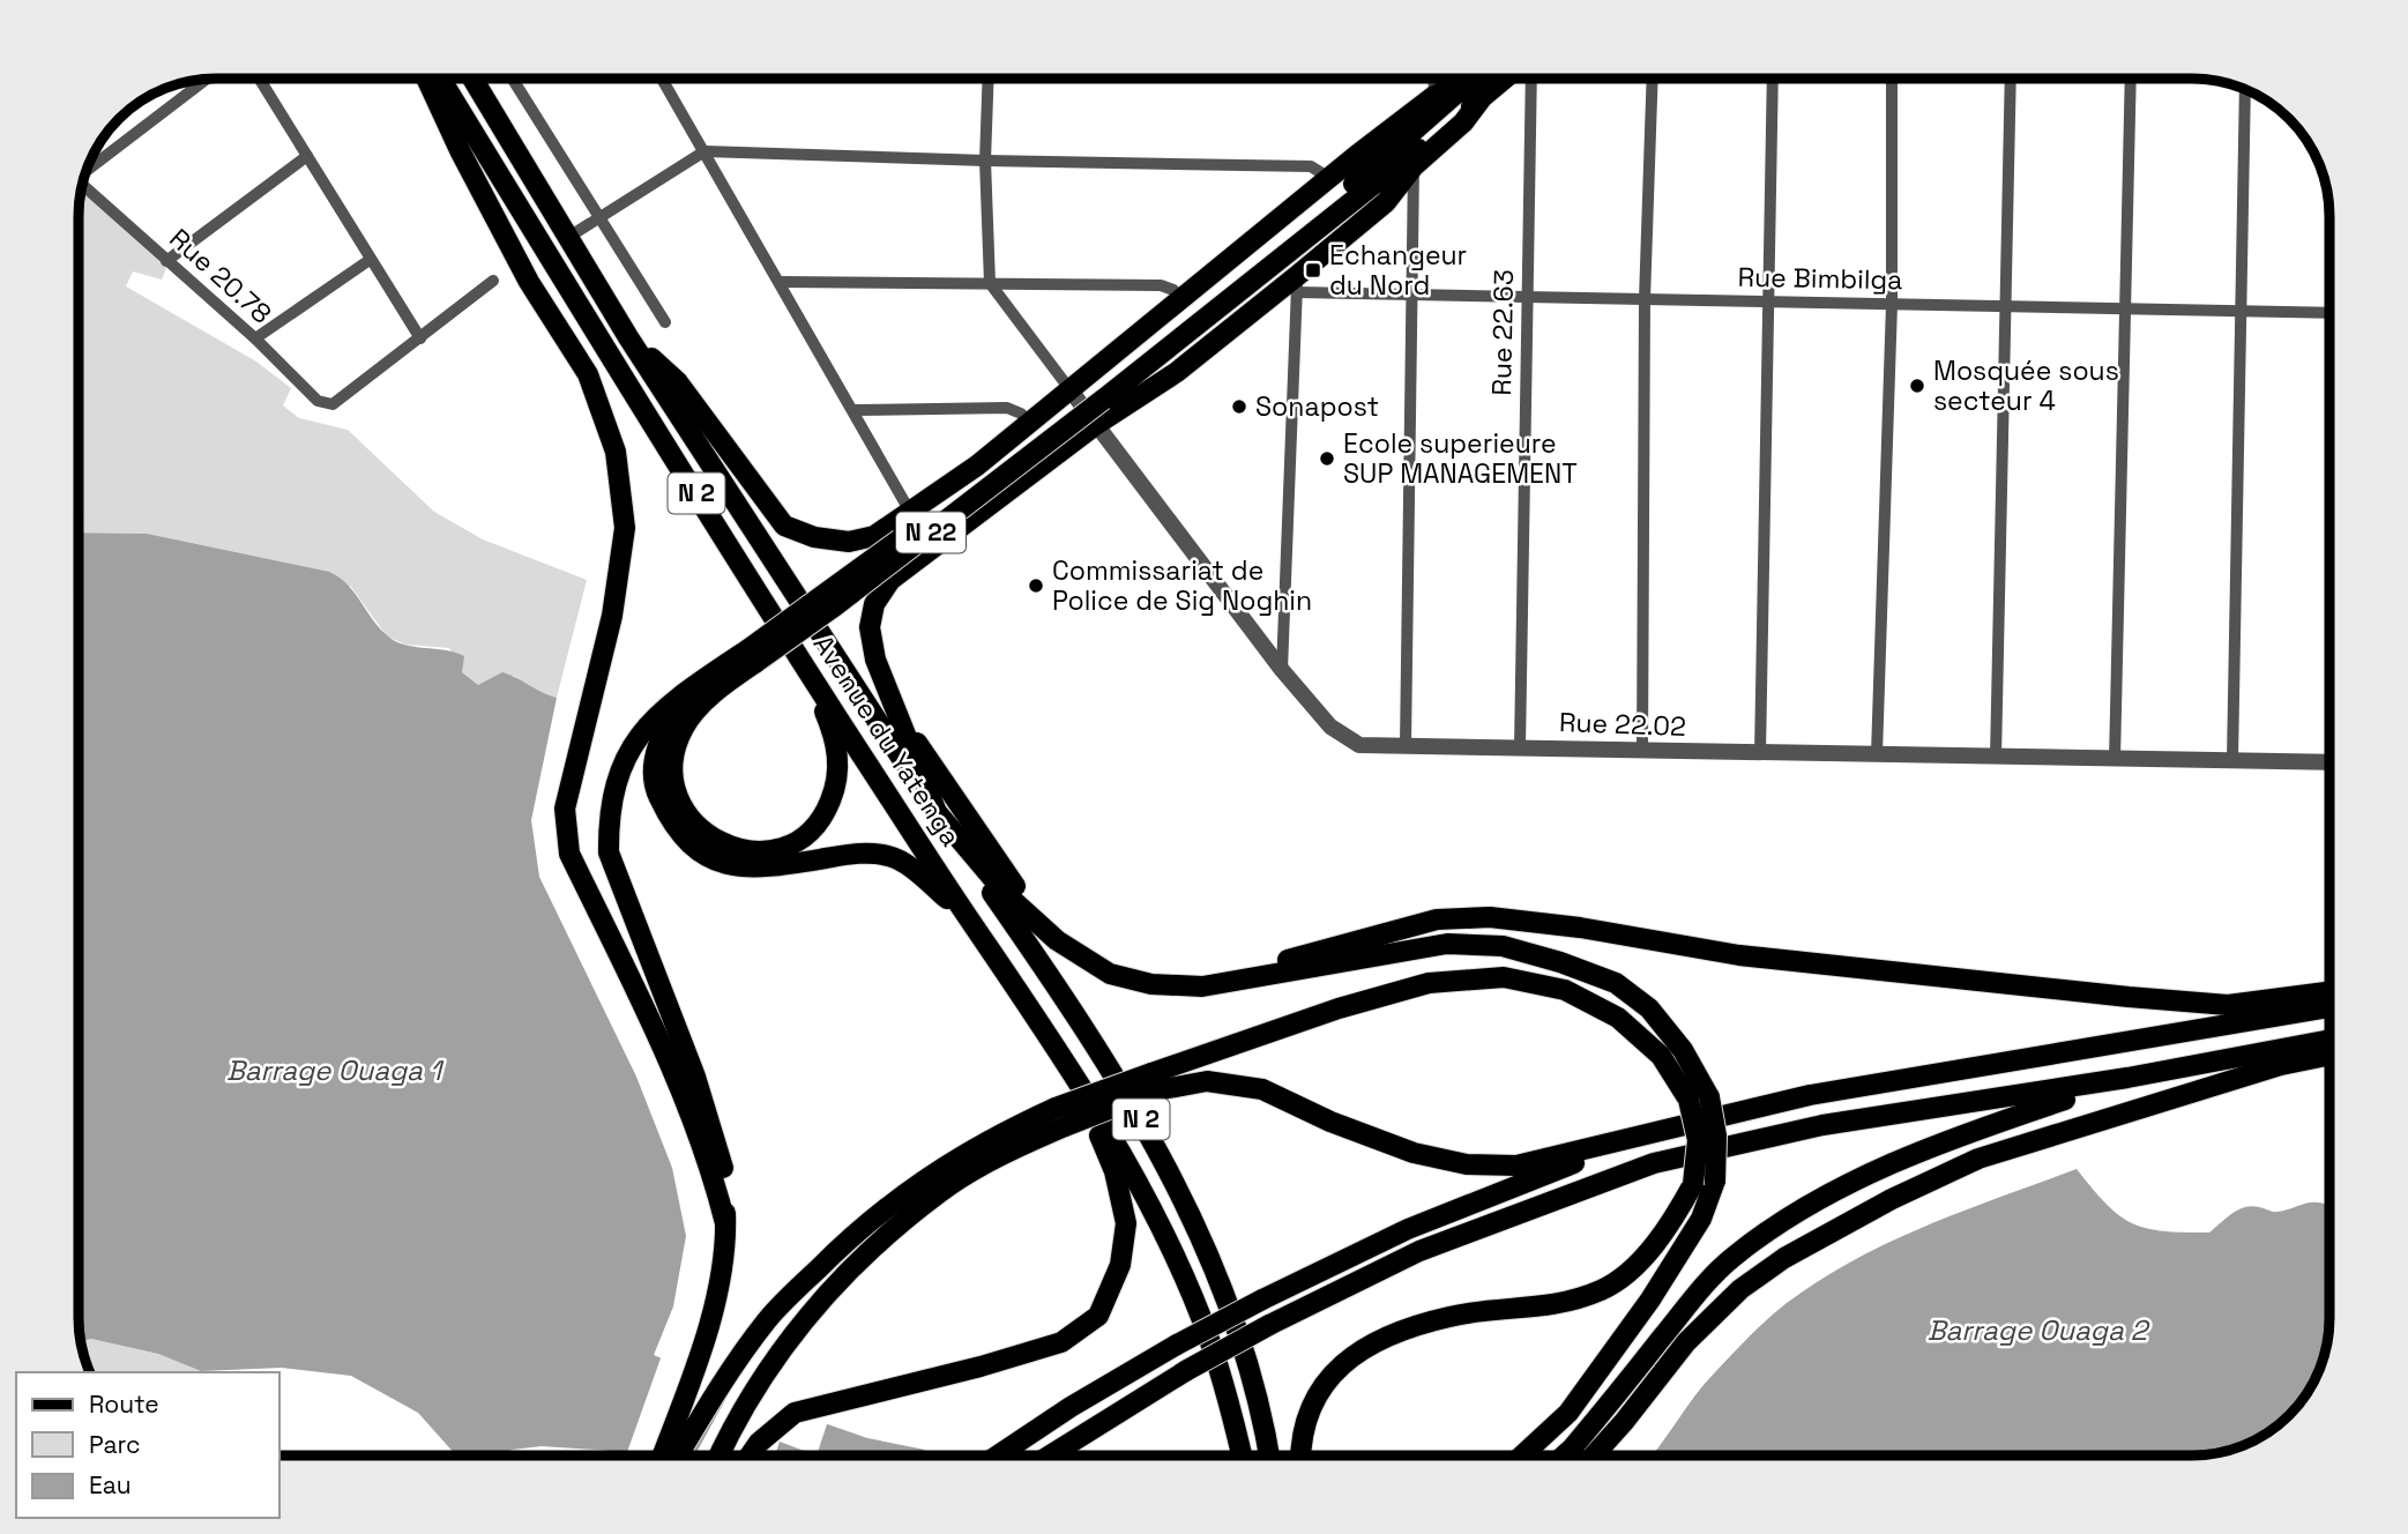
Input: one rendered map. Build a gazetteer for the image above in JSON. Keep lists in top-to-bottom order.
{
  "streets": {
    "main road": ["N 2", "N 22", "Avenue du Yatenga"],
    "street": [
      "Rue 20.78",
      "Rue Bimbilga",
      "Rue 22.63",
      "Rue 22.02"
    ]
  },
  "crossings": [
    ["Rue Bimbilga", "Rue 22.63"],
    ["Rue 22.63", "Rue 22.02"]
  ],
  "water": ["Barrage Ouaga 1", "Barrage Ouaga 2"],
  "places": {
    "transit": ["Echangeur du Nord"],
    "other": [
      "Mosquée sous secteur 4",
      "Sonapost",
      "Ecole superieure SUP MANAGEMENT",
      "Commissariat de Police de Sig Noghin"
    ]
  },
  "legend": ["Route", "Parc", "Eau"]
}
